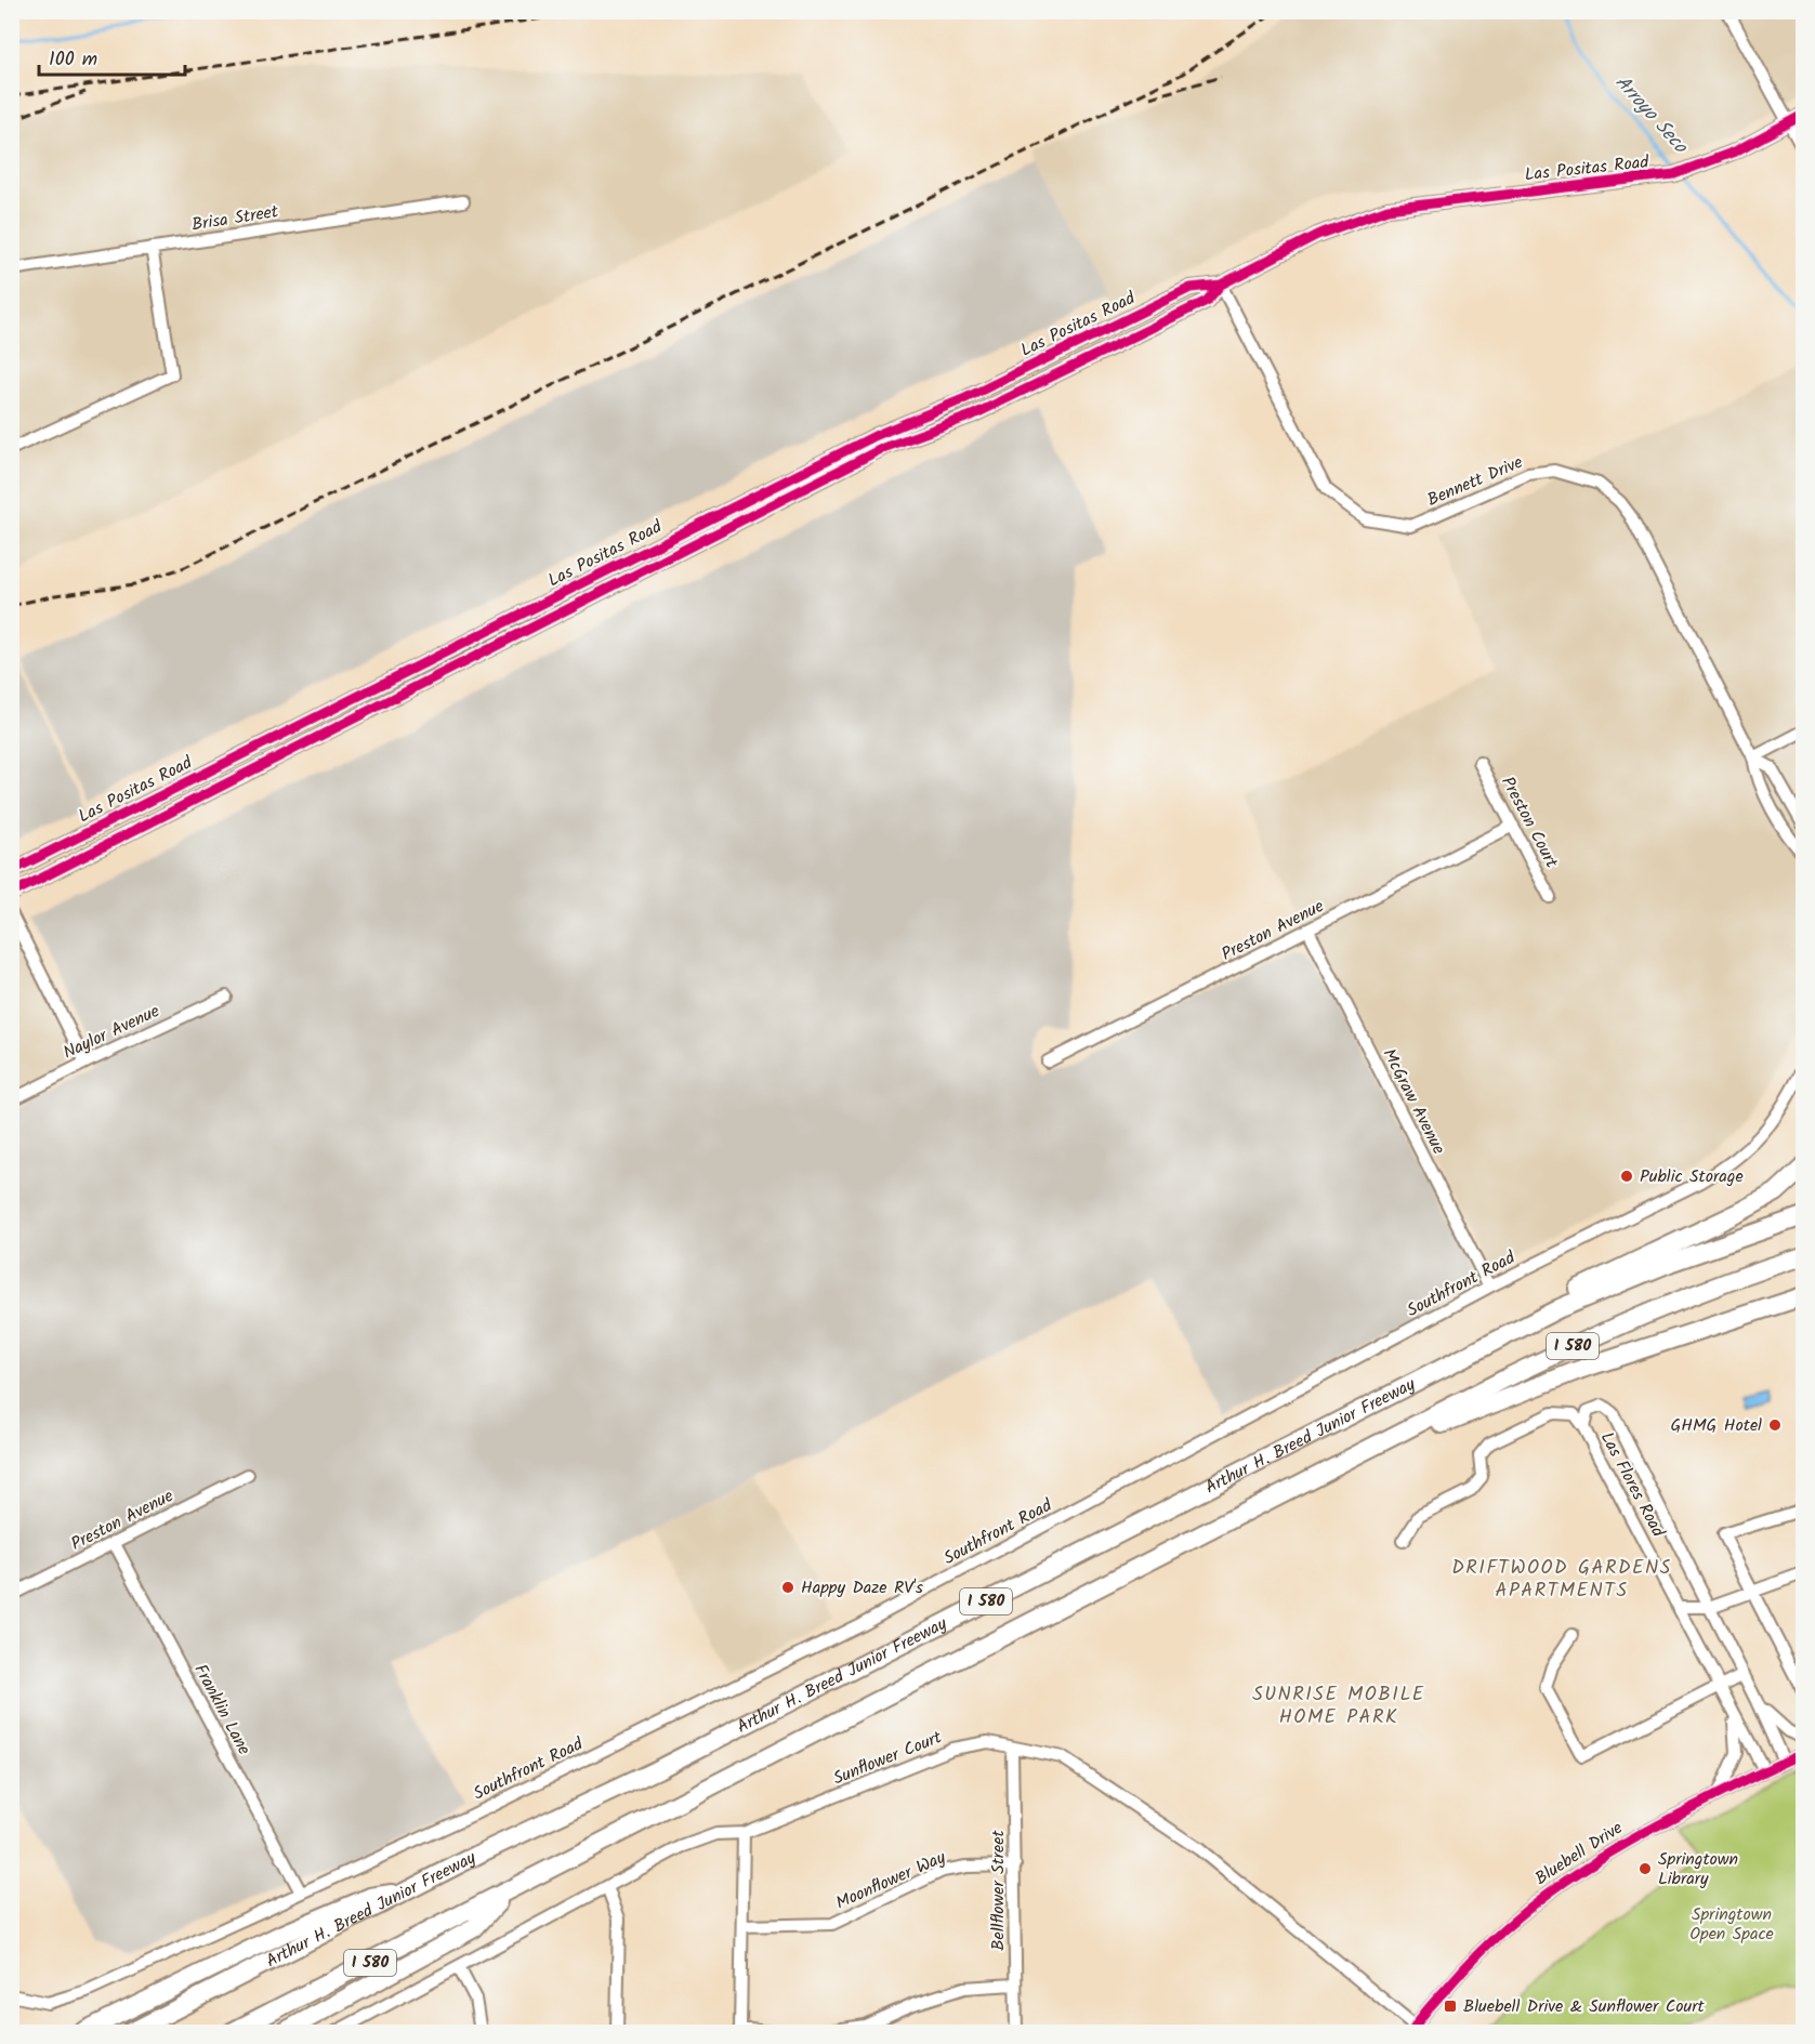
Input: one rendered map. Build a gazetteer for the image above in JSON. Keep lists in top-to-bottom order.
{
  "streets": {
    "highway": ["I 580", "Arthur H. Breed Junior Freeway"],
    "main road": ["Las Positas Road"],
    "street": [
      "Brisa Street",
      "Bennett Drive",
      "Preston Court",
      "Preston Avenue",
      "Naylor Avenue",
      "McGraw Avenue",
      "Southfront Road",
      "Las Flores Road",
      "Franklin Lane",
      "Sunflower Court",
      "Bluebell Drive",
      "Moonflower Way",
      "Bellflower Street"
    ]
  },
  "crossings": [
    ["Las Positas Road", "Bennett Drive"],
    ["Preston Court", "Preston Avenue"],
    ["Preston Avenue", "McGraw Avenue"],
    ["Preston Avenue", "Franklin Lane"],
    ["McGraw Avenue", "Southfront Road"],
    ["Southfront Road", "Franklin Lane"],
    ["Las Flores Road", "Bluebell Drive"],
    ["Sunflower Court", "Bluebell Drive"],
    ["Sunflower Court", "Bellflower Street"],
    ["Moonflower Way", "Bellflower Street"]
  ],
  "districts": ["DRIFTWOOD GARDENS APARTMENTS", "SUNRISE MOBILE HOME PARK"],
  "water": ["Arroyo Seco"],
  "parks": ["Springtown Open Space"],
  "places": {
    "other": [
      "Public Storage",
      "GHMG Hotel",
      "Happy Daze RV's",
      "Springtown Library"
    ],
    "transit": ["Bluebell Drive & Sunflower Court"]
  },
  "scale_bar": "100 m"
}
